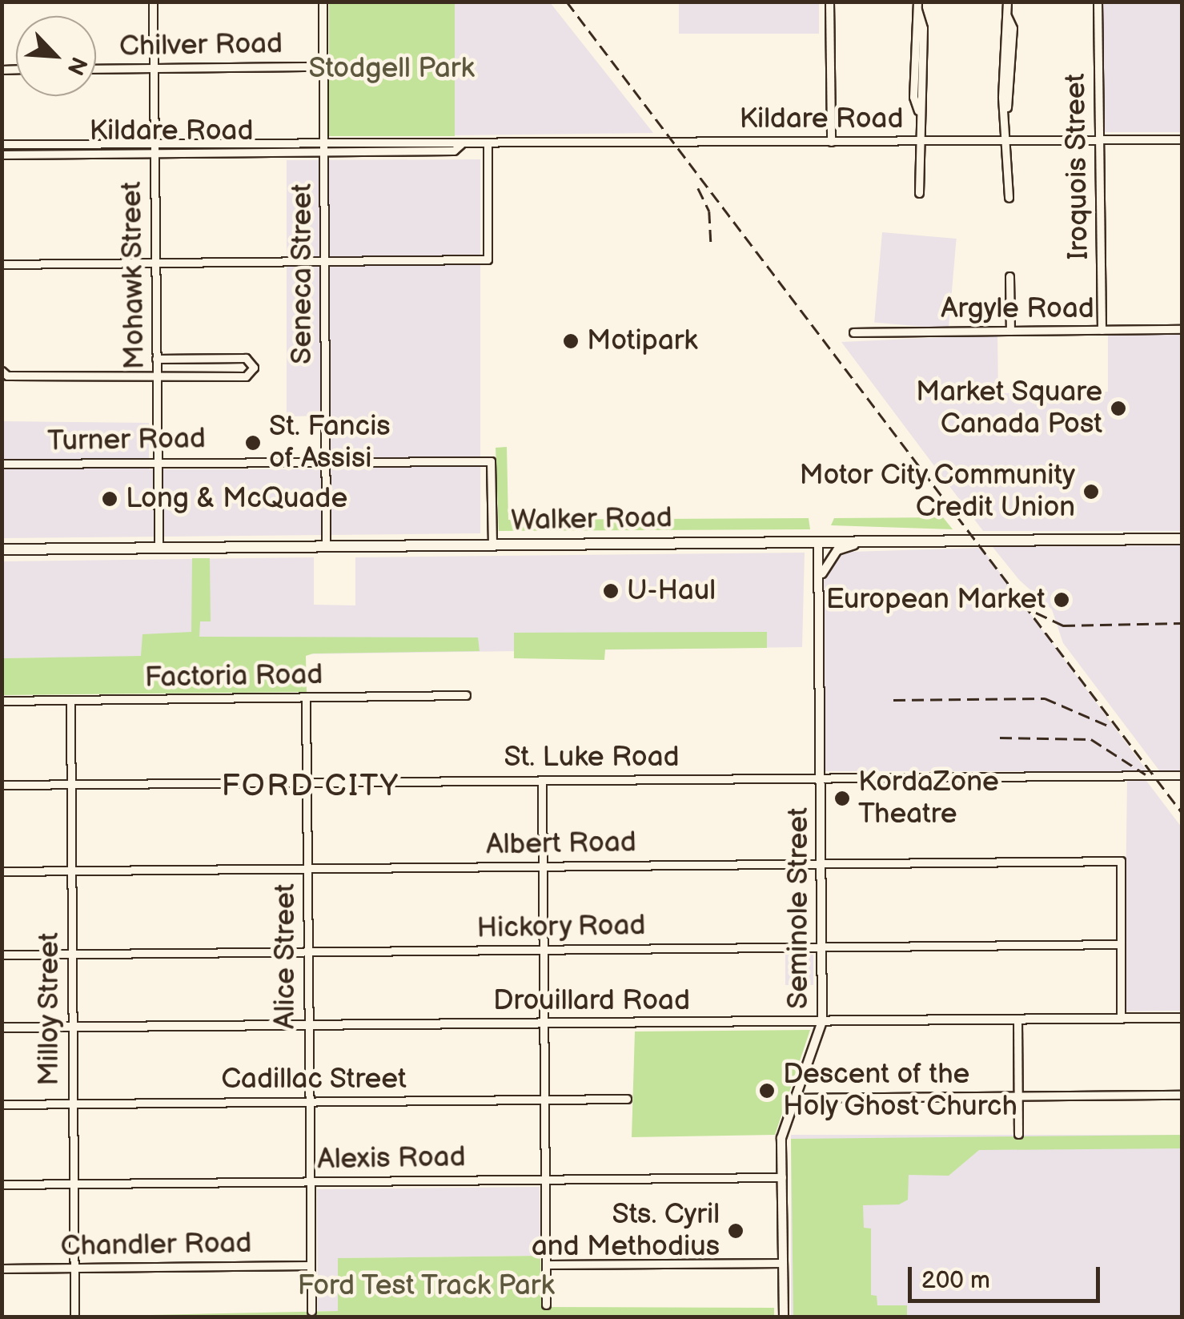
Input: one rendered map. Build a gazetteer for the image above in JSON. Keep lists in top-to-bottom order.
{
  "streets": {
    "main road": ["Walker Road"],
    "street": [
      "Chilver Road",
      "Kildare Road",
      "Iroquois Street",
      "Seneca Street",
      "Mohawk Street",
      "Argyle Road",
      "Turner Road",
      "Factoria Road",
      "St. Luke Road",
      "Albert Road",
      "Seminole Street",
      "Hickory Road",
      "Alice Street",
      "Drouillard Road",
      "Milloy Street",
      "Cadillac Street",
      "Alexis Road",
      "Chandler Road"
    ]
  },
  "crossings": [
    ["Chilver Road", "Seneca Street"],
    ["Chilver Road", "Mohawk Street"],
    ["Kildare Road", "Iroquois Street"],
    ["Kildare Road", "Seneca Street"],
    ["Kildare Road", "Mohawk Street"],
    ["Iroquois Street", "Argyle Road"],
    ["Seneca Street", "Turner Road"],
    ["Seneca Street", "Walker Road"],
    ["Mohawk Street", "Turner Road"],
    ["Mohawk Street", "Walker Road"],
    ["Turner Road", "Walker Road"],
    ["Walker Road", "Seminole Street"],
    ["Factoria Road", "Alice Street"],
    ["Factoria Road", "Milloy Street"],
    ["St. Luke Road", "Seminole Street"],
    ["St. Luke Road", "Alice Street"],
    ["St. Luke Road", "Milloy Street"],
    ["Albert Road", "Seminole Street"],
    ["Albert Road", "Hickory Road"],
    ["Albert Road", "Alice Street"],
    ["Albert Road", "Milloy Street"],
    ["Seminole Street", "Hickory Road"],
    ["Seminole Street", "Drouillard Road"],
    ["Seminole Street", "Alexis Road"],
    ["Hickory Road", "Alice Street"],
    ["Hickory Road", "Milloy Street"],
    ["Alice Street", "Drouillard Road"],
    ["Alice Street", "Cadillac Street"],
    ["Alice Street", "Alexis Road"],
    ["Alice Street", "Chandler Road"],
    ["Drouillard Road", "Milloy Street"],
    ["Milloy Street", "Cadillac Street"],
    ["Milloy Street", "Alexis Road"],
    ["Milloy Street", "Chandler Road"]
  ],
  "districts": ["FORD CITY"],
  "parks": ["Stodgell Park", "Ford Test Track Park"],
  "places": [
    "Motipark",
    "Market Square Canada Post",
    "St. Fancis of Assisi",
    "Motor City Community Credit Union",
    "Long & McQuade",
    "U-Haul",
    "European Market",
    "KordaZone Theatre",
    "Descent of the Holy Ghost Church",
    "Sts. Cyril and Methodius"
  ],
  "scale_bar": "200 m",
  "north": "bottom right"
}
